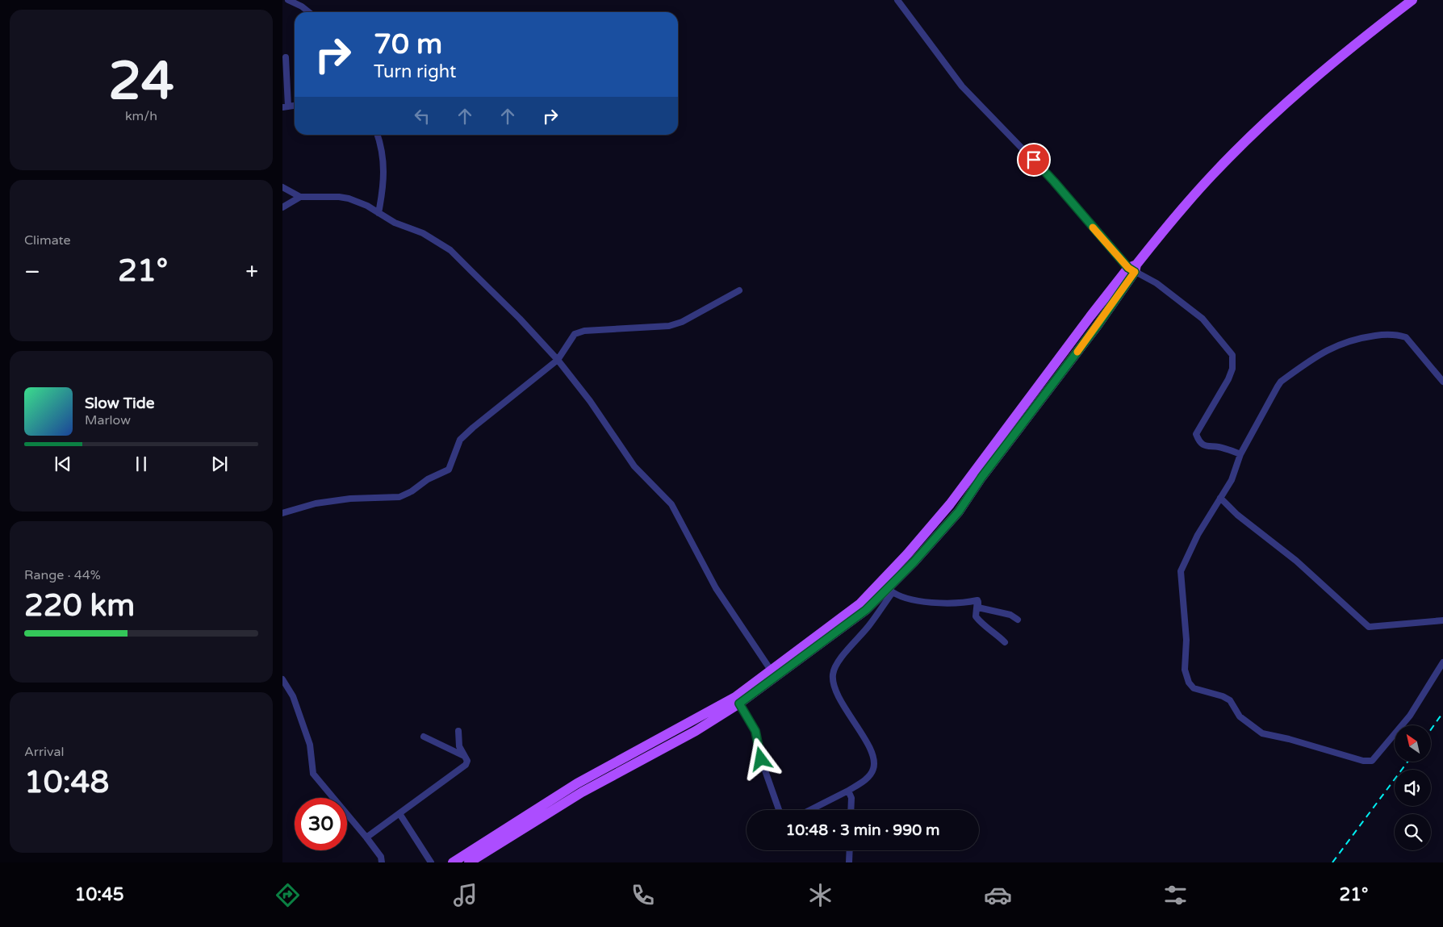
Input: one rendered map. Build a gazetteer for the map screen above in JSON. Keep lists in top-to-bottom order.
{
  "north": "top left",
  "page": {
    "tile": [
      ["24", "km/h"],
      "Climate",
      ["Range · 44%", "220 km"],
      ["Arrival", "10:48"]
    ],
    "turn": ["70 m", "Turn right"],
    "heat": ["−", "21°", "+"],
    "song": ["Slow Tide", "Marlow"],
    "limit": "30",
    "trip": "10:48 · 3 min · 990 m",
    "tabs": ["10:45", "21°"]
  }
}
